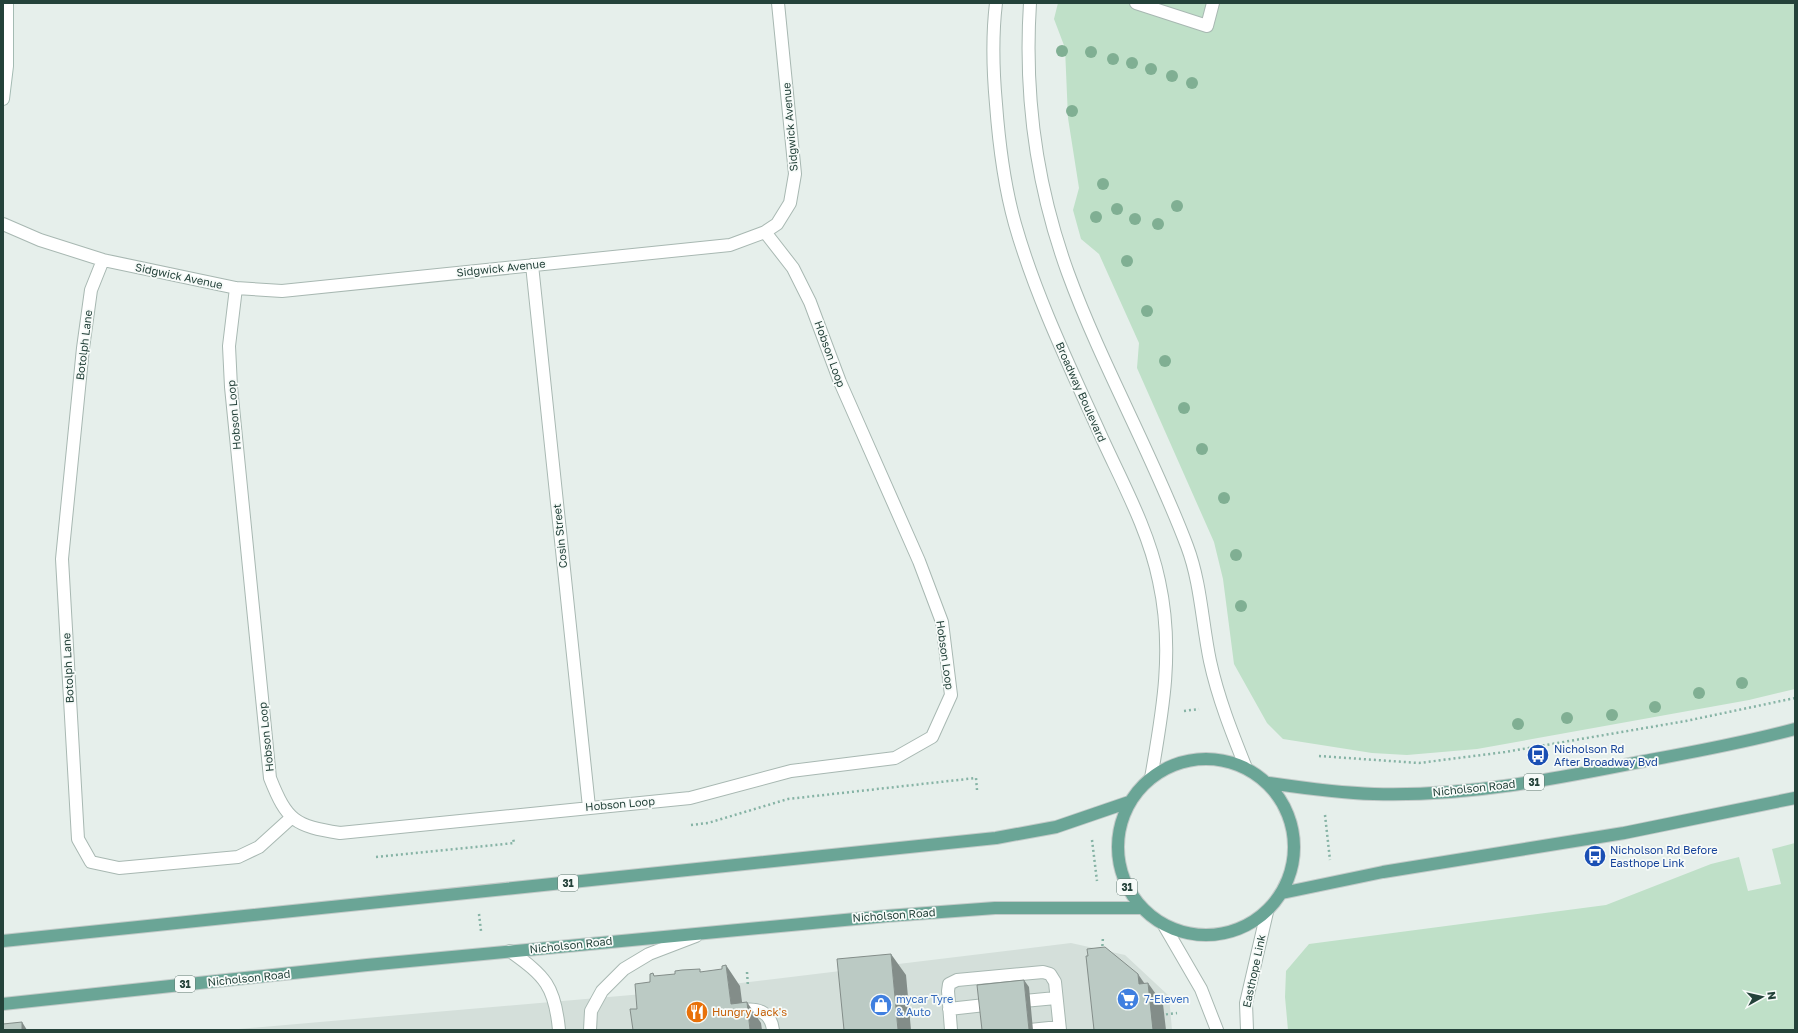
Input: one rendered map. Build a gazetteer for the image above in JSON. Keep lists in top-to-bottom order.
{
  "streets": {
    "main road": ["31", "Nicholson Road"],
    "street": [
      "Sidgwick Avenue",
      "Botolph Lane",
      "Hobson Loop",
      "Broadway Boulevard",
      "Cosin Street",
      "Easthope Link"
    ]
  },
  "crossings": [
    ["Sidgwick Avenue", "Botolph Lane"],
    ["Sidgwick Avenue", "Hobson Loop"],
    ["Sidgwick Avenue", "Cosin Street"],
    ["Botolph Lane", "Hobson Loop"],
    ["Hobson Loop", "Cosin Street"],
    ["Broadway Boulevard", "Nicholson Road"],
    ["31", "Nicholson Road"],
    ["Nicholson Road", "Easthope Link"]
  ],
  "places": {
    "bus stop": ["Nicholson Rd After Broadway Bvd", "Nicholson Rd Before Easthope Link"],
    "supermarket": ["7-Eleven"],
    "shop": ["mycar Tyre & Auto"],
    "restaurant": ["Hungry Jack's"]
  },
  "north": "right"
}
